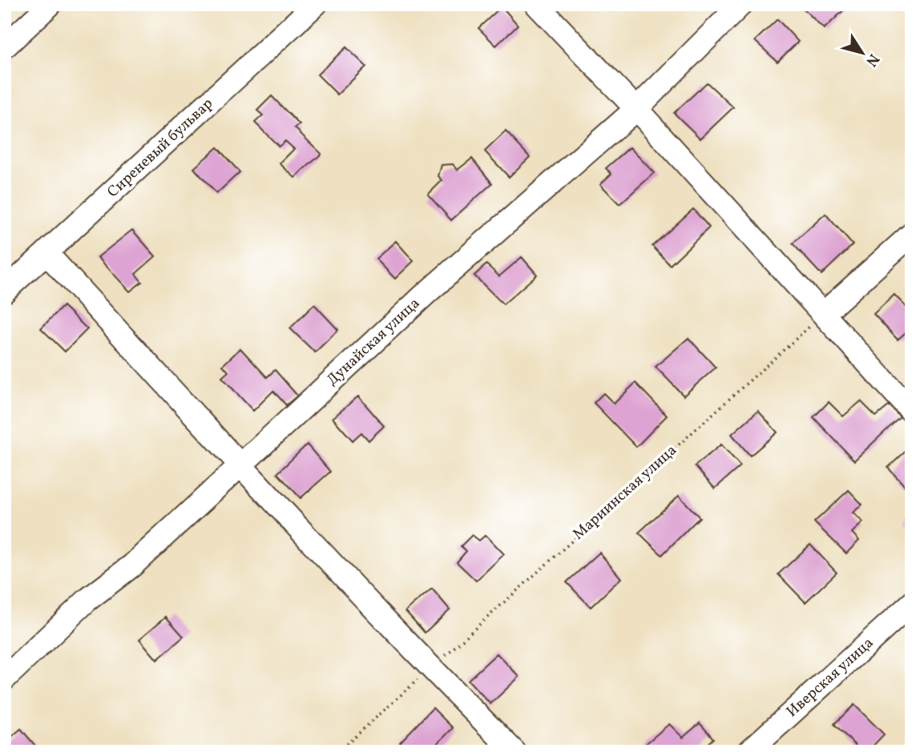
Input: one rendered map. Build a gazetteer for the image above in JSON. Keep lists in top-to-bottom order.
{
  "streets": {
    "street": ["Сиреневый бульвар", "Дунайская улица", "Иверская улица"],
    "path": ["Мариинская улица"]
  },
  "north": "bottom right"
}
